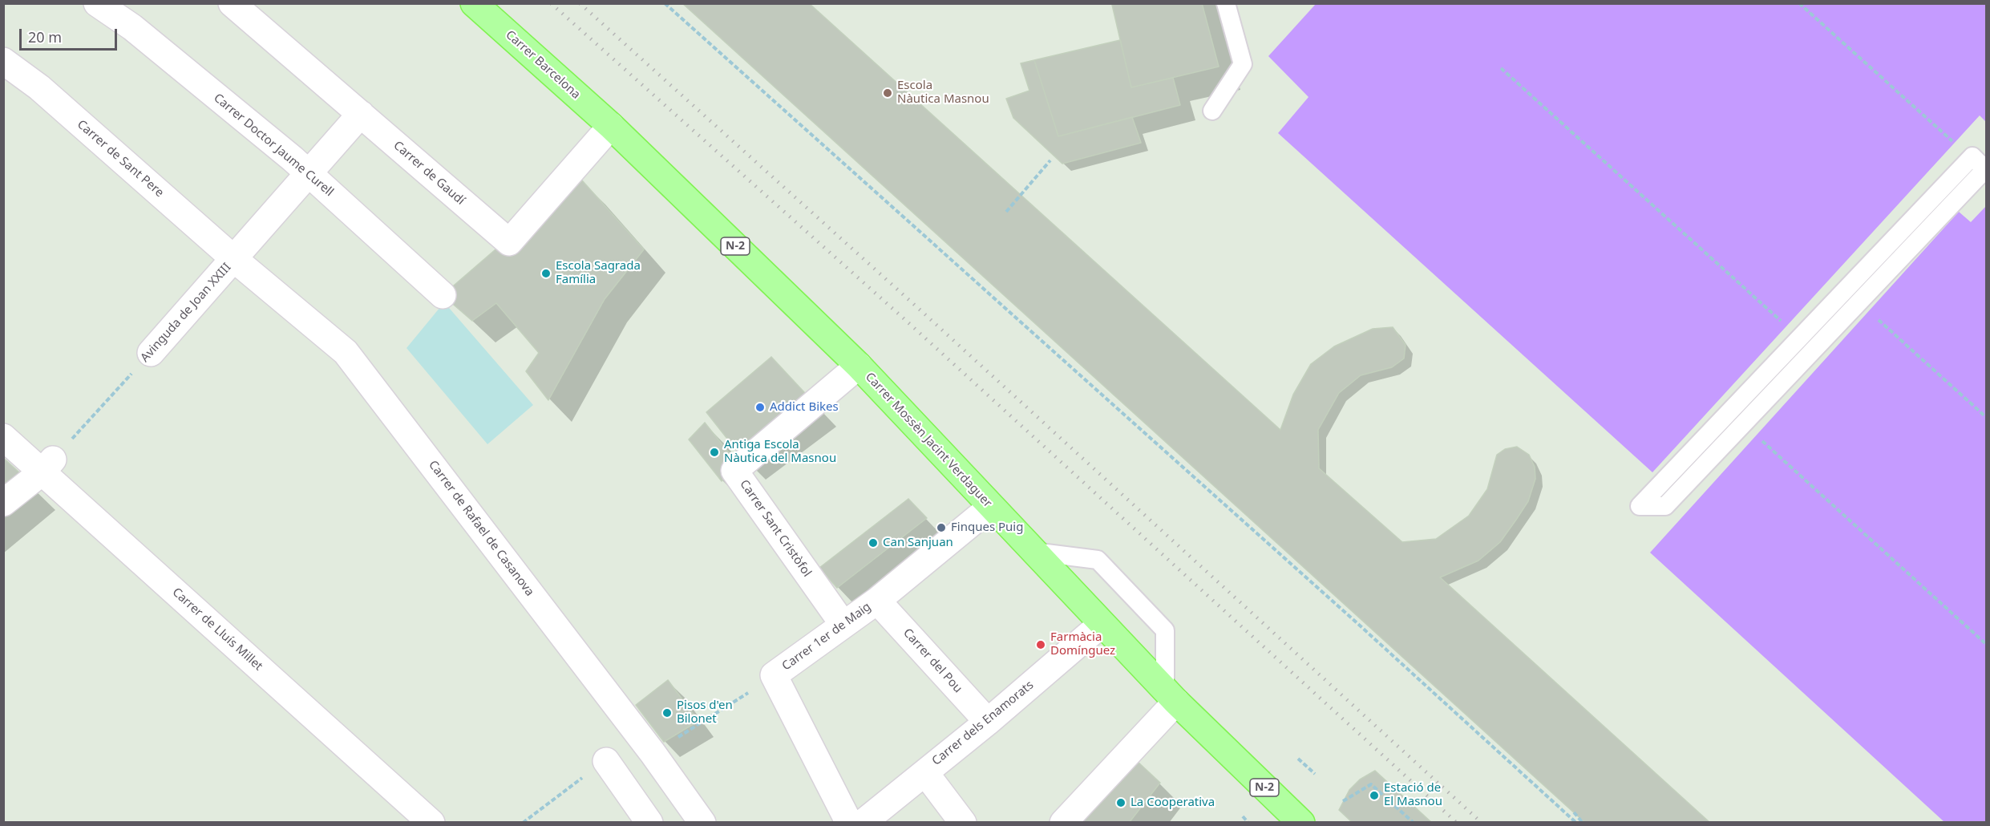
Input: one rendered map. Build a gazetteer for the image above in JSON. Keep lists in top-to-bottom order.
{
  "streets": {
    "main road": ["Carrer Barcelona", "N-2", "Carrer Mossèn Jacint Verdaguer"],
    "street": [
      "Carrer Doctor Jaume Curell",
      "Carrer de Sant Pere",
      "Carrer de Gaudí",
      "Avinguda de Joan XXIII",
      "Carrer de Rafael de Casanova",
      "Carrer Sant Cristòfol",
      "Carrer de Lluís Millet",
      "Carrer 1er de Maig",
      "Carrer del Pou",
      "Carrer dels Enamorats"
    ]
  },
  "crossings": [
    ["Carrer Barcelona", "Carrer de Gaudí"],
    ["Carrer Barcelona", "Carrer Mossèn Jacint Verdaguer"],
    ["Carrer Doctor Jaume Curell", "Avinguda de Joan XXIII"],
    ["Carrer de Sant Pere", "Avinguda de Joan XXIII"],
    ["Carrer de Sant Pere", "Carrer de Rafael de Casanova"],
    ["Carrer de Gaudí", "Avinguda de Joan XXIII"],
    ["Carrer de Gaudí", "Carrer Mossèn Jacint Verdaguer"],
    ["Avinguda de Joan XXIII", "Carrer de Rafael de Casanova"],
    ["Avinguda de Joan XXIII", "Carrer de Lluís Millet"],
    ["Carrer Mossèn Jacint Verdaguer", "Carrer Sant Cristòfol"],
    ["Carrer Mossèn Jacint Verdaguer", "Carrer 1er de Maig"],
    ["Carrer Mossèn Jacint Verdaguer", "Carrer dels Enamorats"],
    ["Carrer de Rafael de Casanova", "Carrer 1er de Maig"],
    ["Carrer Sant Cristòfol", "Carrer 1er de Maig"],
    ["Carrer 1er de Maig", "Carrer del Pou"],
    ["Carrer del Pou", "Carrer dels Enamorats"]
  ],
  "places": [
    "Escola Nàutica Masnou",
    "Escola Sagrada Família",
    "Addict Bikes",
    "Antiga Escola Nàutica del Masnou",
    "Finques Puig",
    "Can Sanjuan",
    "Farmàcia Domínguez",
    "Pisos d'en Bilonet",
    "Estació de El Masnou",
    "La Cooperativa"
  ],
  "scale_bar": "20 m"
}
